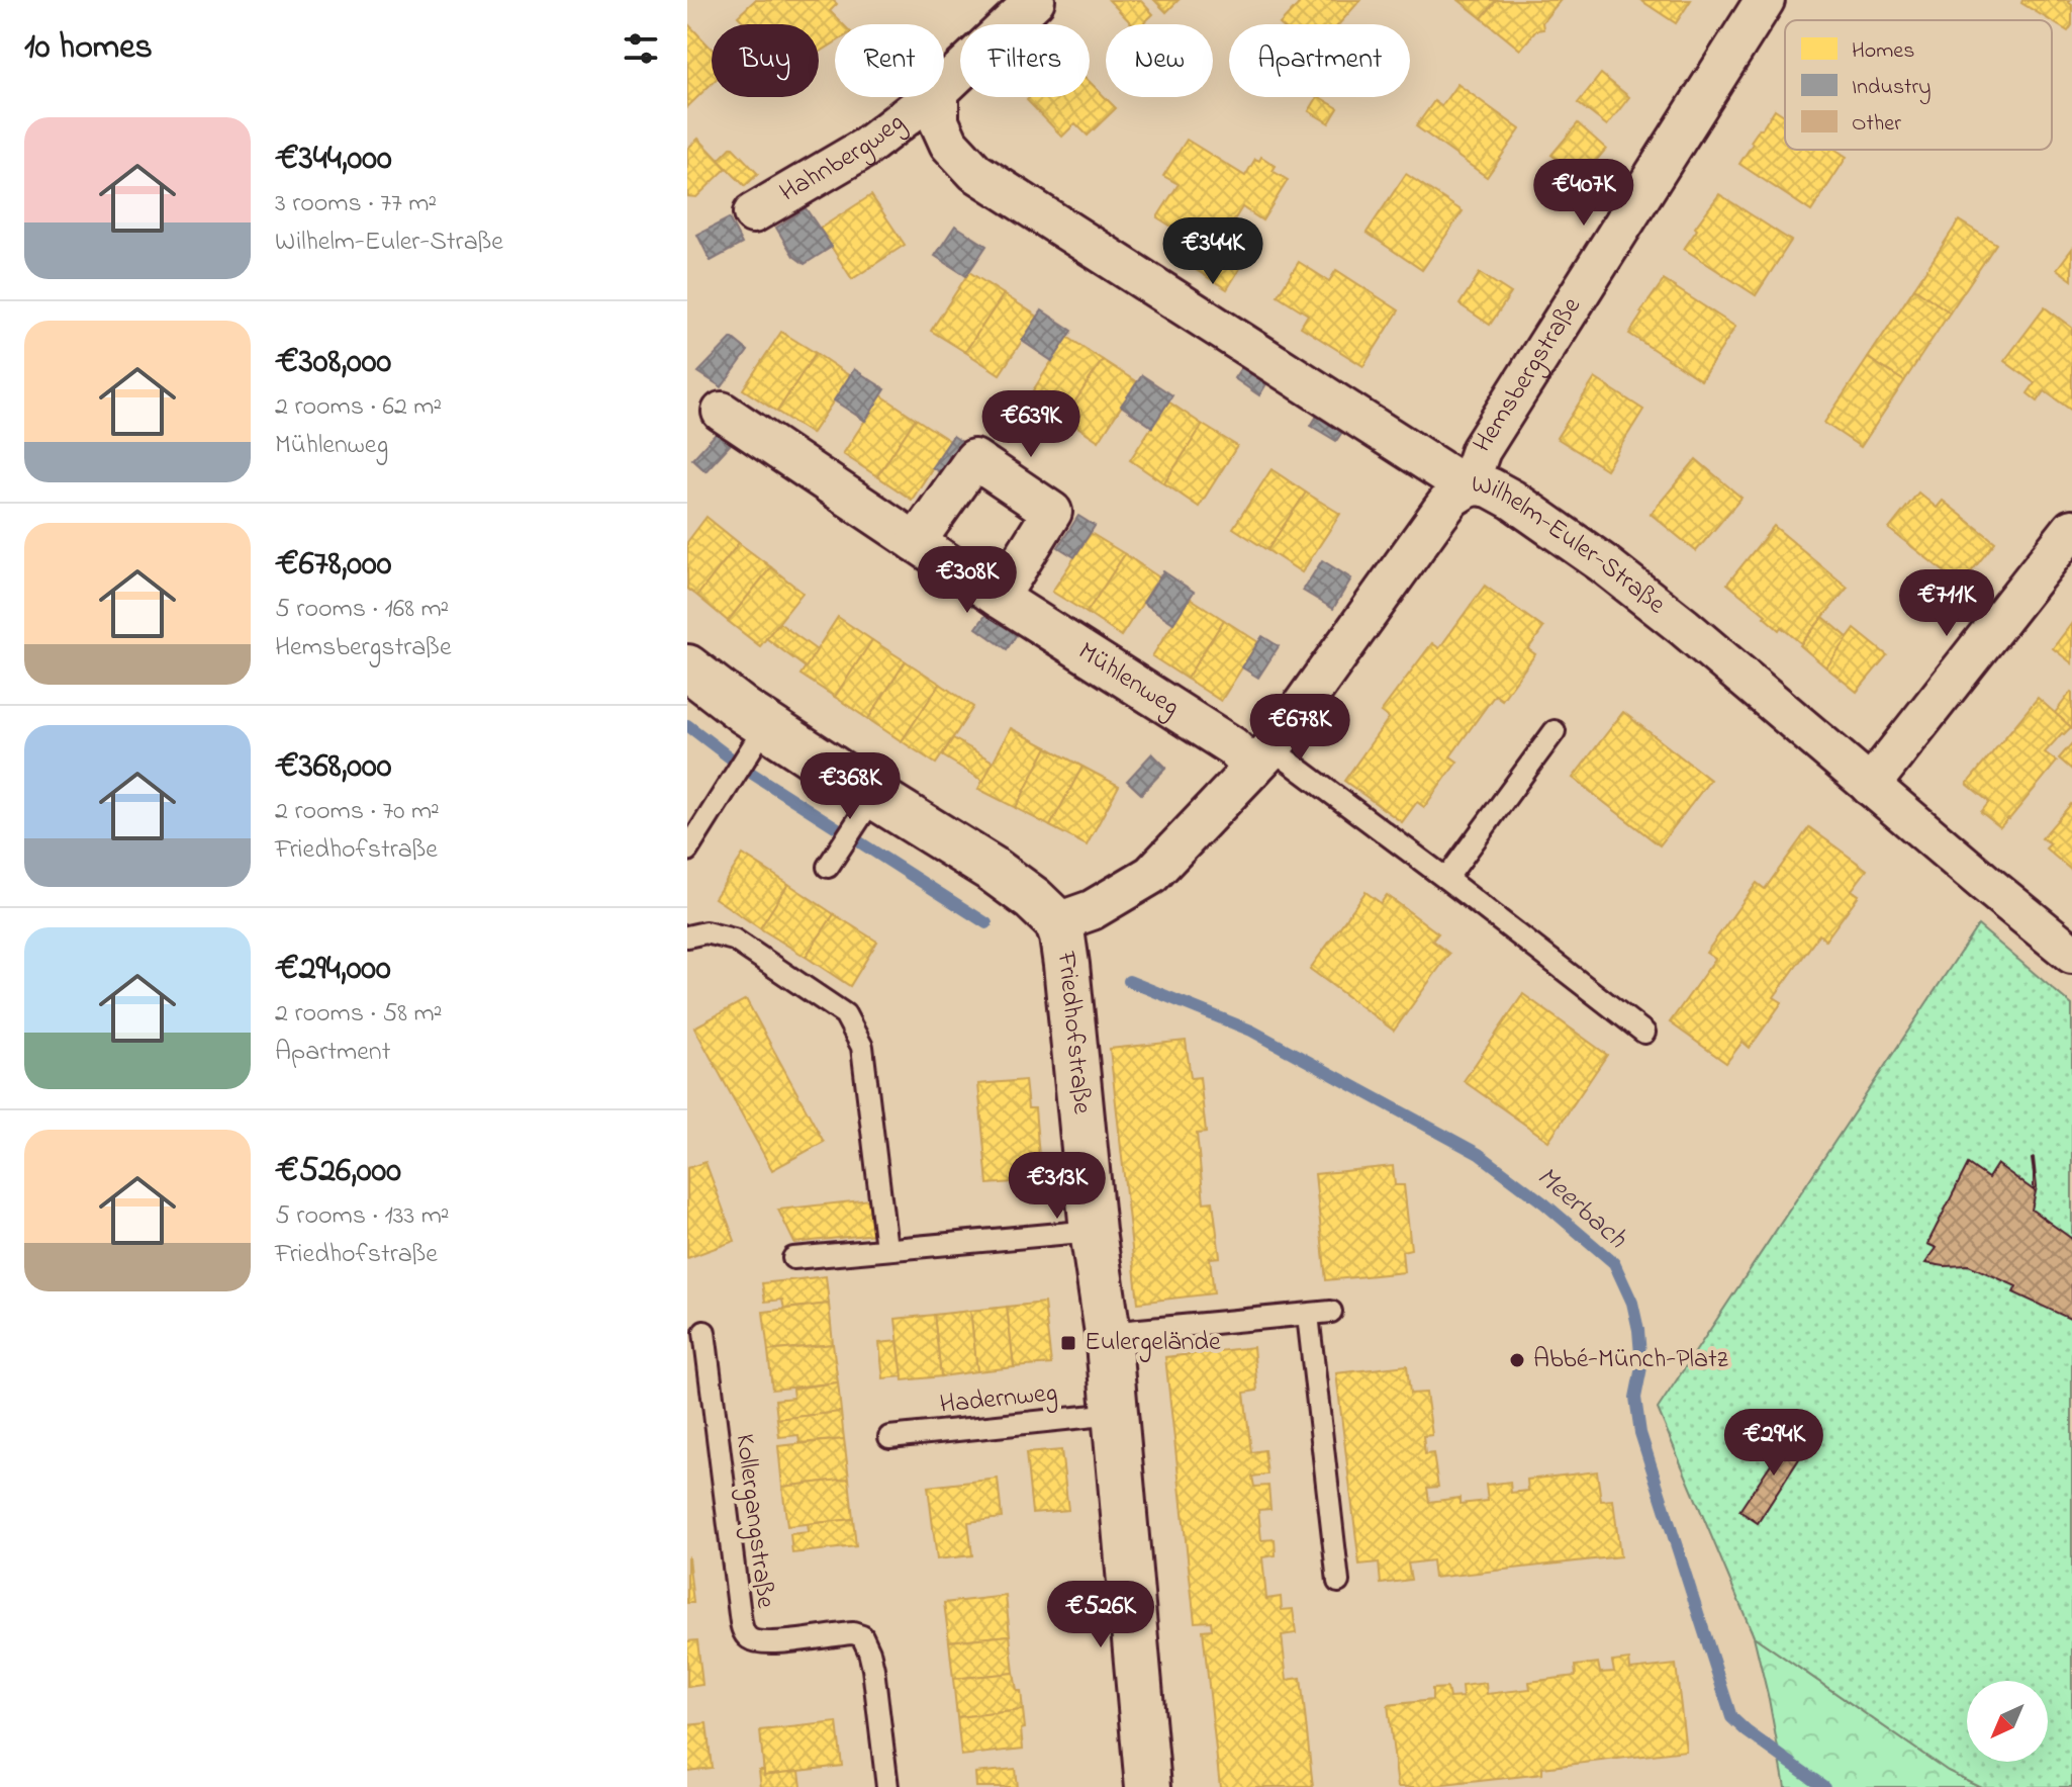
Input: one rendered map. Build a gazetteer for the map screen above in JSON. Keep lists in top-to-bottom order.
{
  "streets": {
    "street": [
      "Hahnbergweg",
      "Hemsbergstraße",
      "Wilhelm-Euler-Straße",
      "Mühlenweg",
      "Friedhofstraße"
    ],
    "lane": ["Hadernweg", "Kollergangstraße"]
  },
  "crossings": [
    ["Hemsbergstraße", "Wilhelm-Euler-Straße"],
    ["Hemsbergstraße", "Mühlenweg"],
    ["Hemsbergstraße", "Friedhofstraße"],
    ["Friedhofstraße", "Hadernweg"]
  ],
  "water": ["Meerbach"],
  "places": {
    "transit": ["Eulergelände"],
    "other": ["Abbé-Münch-Platz"]
  },
  "legend": ["Homes", "Industry", "Other"],
  "north": "bottom left",
  "page": {
    "heading": "10 homes",
    "chip": [
      "Buy",
      "Rent",
      "Filters",
      "New",
      "Apartment"
    ],
    "list": [
      {
        "name": "€344,000",
        "note": "3 rooms · 77 m² · Wilhelm-Euler-Straße"
      },
      {
        "name": "€308,000",
        "note": "2 rooms · 62 m² · Mühlenweg"
      },
      {
        "name": "€678,000",
        "note": "5 rooms · 168 m² · Hemsbergstraße"
      },
      {
        "name": "€368,000",
        "note": "2 rooms · 70 m² · Friedhofstraße"
      },
      {
        "name": "€294,000",
        "note": "2 rooms · 58 m² · Apartment"
      },
      {
        "name": "€526,000",
        "note": "5 rooms · 133 m² · Friedhofstraße"
      }
    ],
    "price": [
      "€407K",
      "€344K",
      "€639K",
      "€308K",
      "€711K",
      "€678K",
      "€368K",
      "€313K",
      "€294K",
      "€526K"
    ]
  }
}
